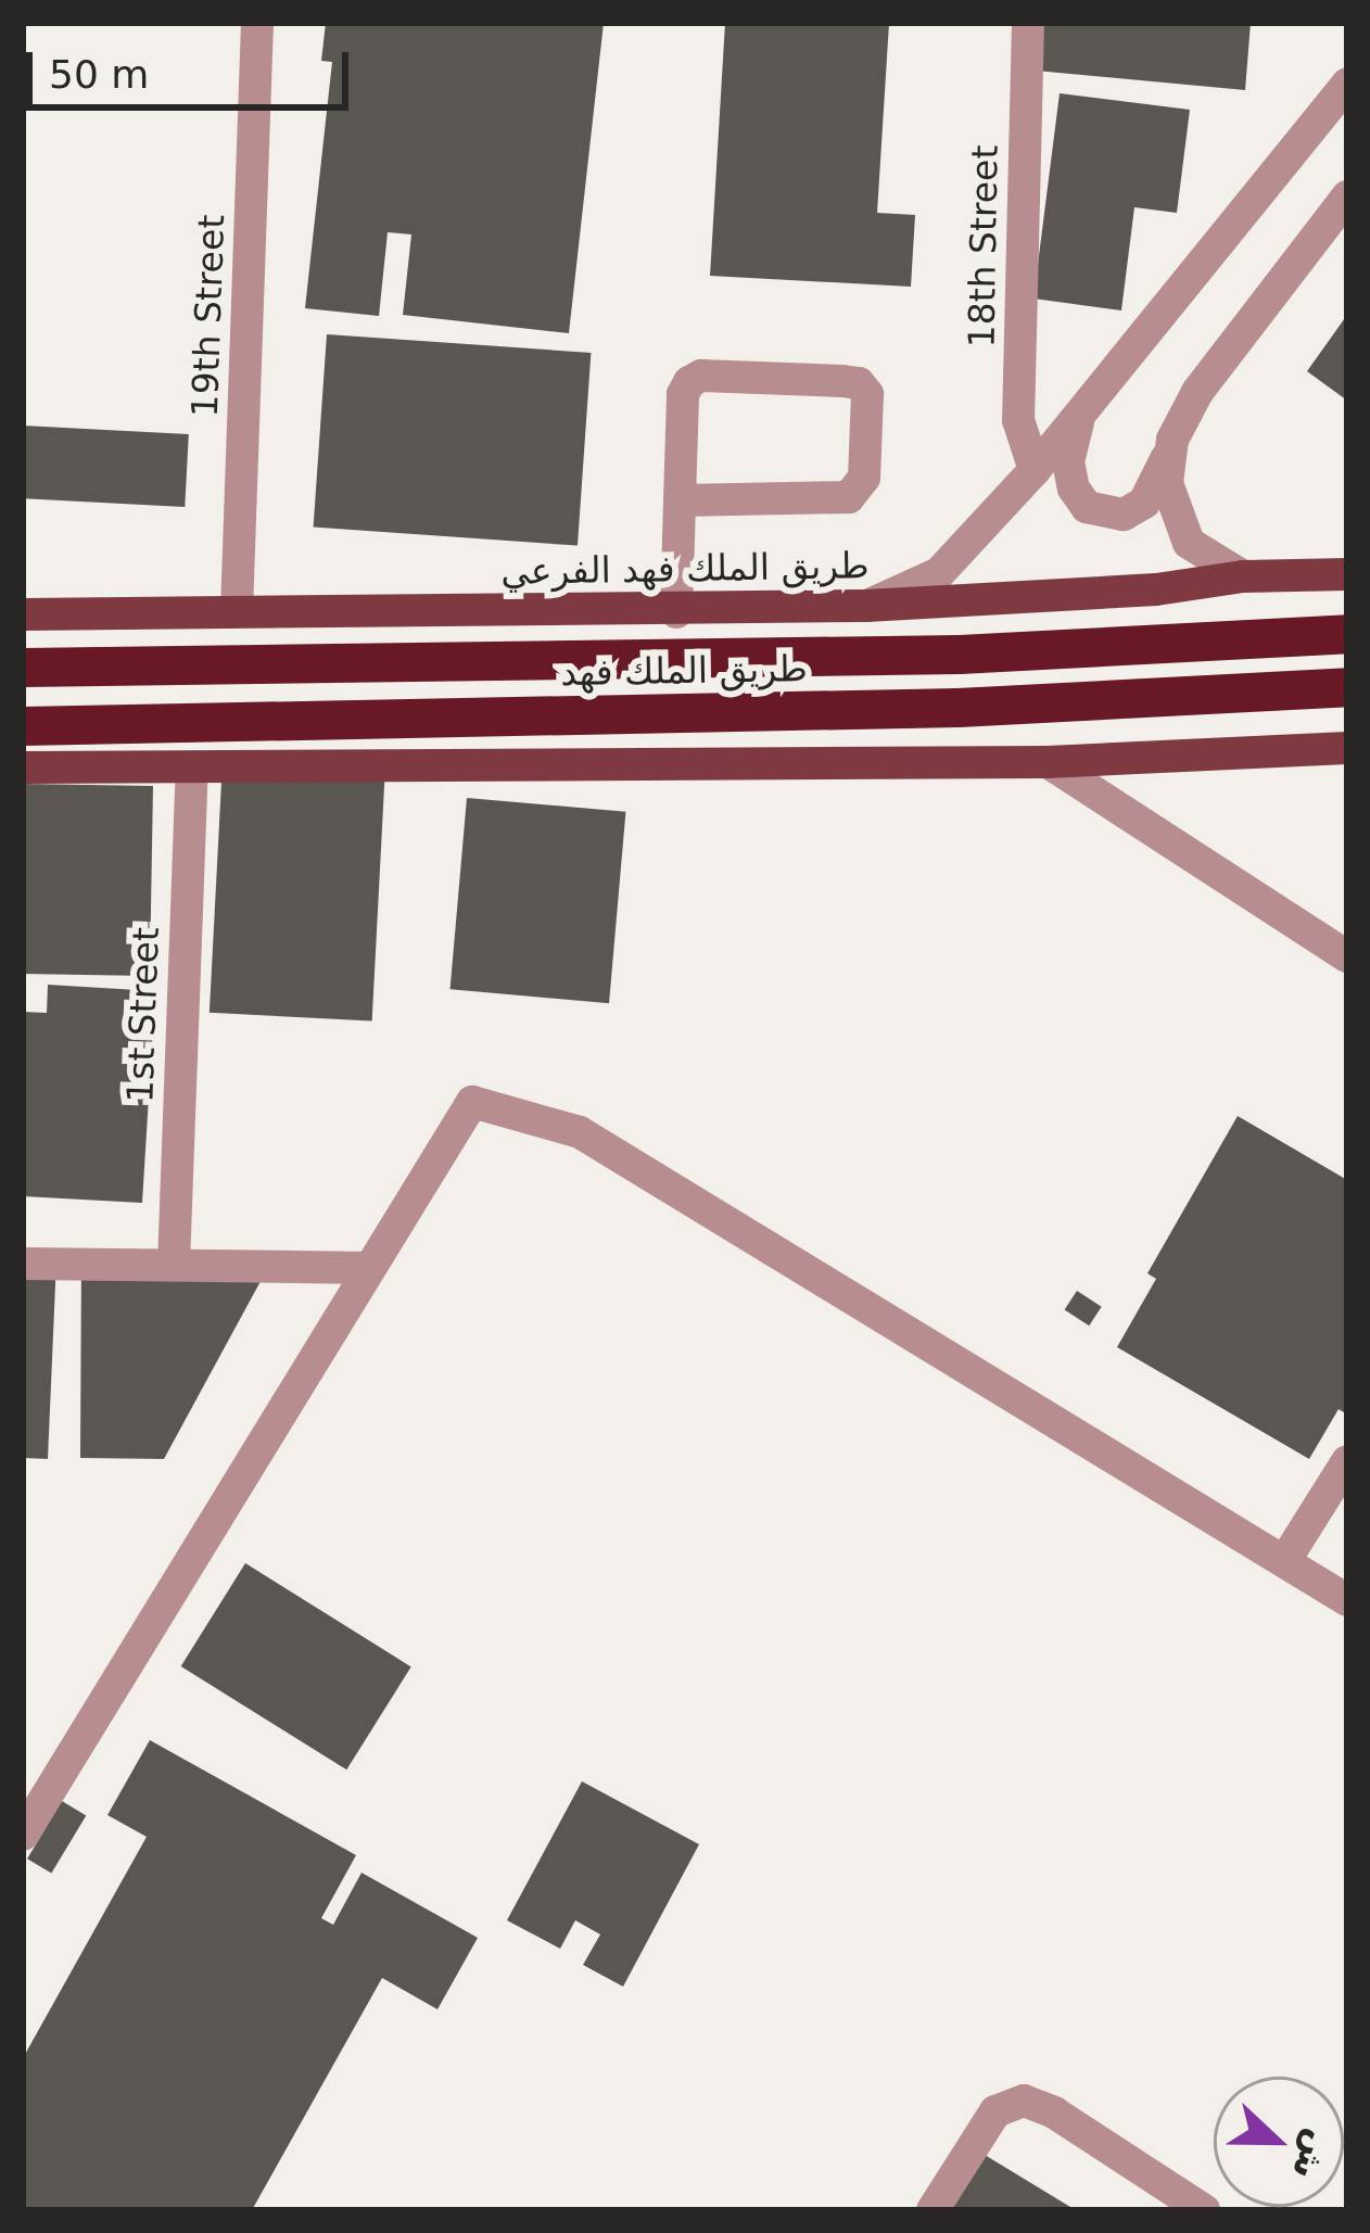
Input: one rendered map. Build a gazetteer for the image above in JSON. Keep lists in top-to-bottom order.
{
  "streets": {
    "highway": ["طريق الملك فهد"],
    "main road": ["طريق الملك فهد الفرعي"],
    "street": ["18th Street", "19th Street", "1st Street"]
  },
  "crossings": [
    ["19th Street", "طريق الملك فهد الفرعي"]
  ],
  "scale_bar": "50 m",
  "north": "right"
}
